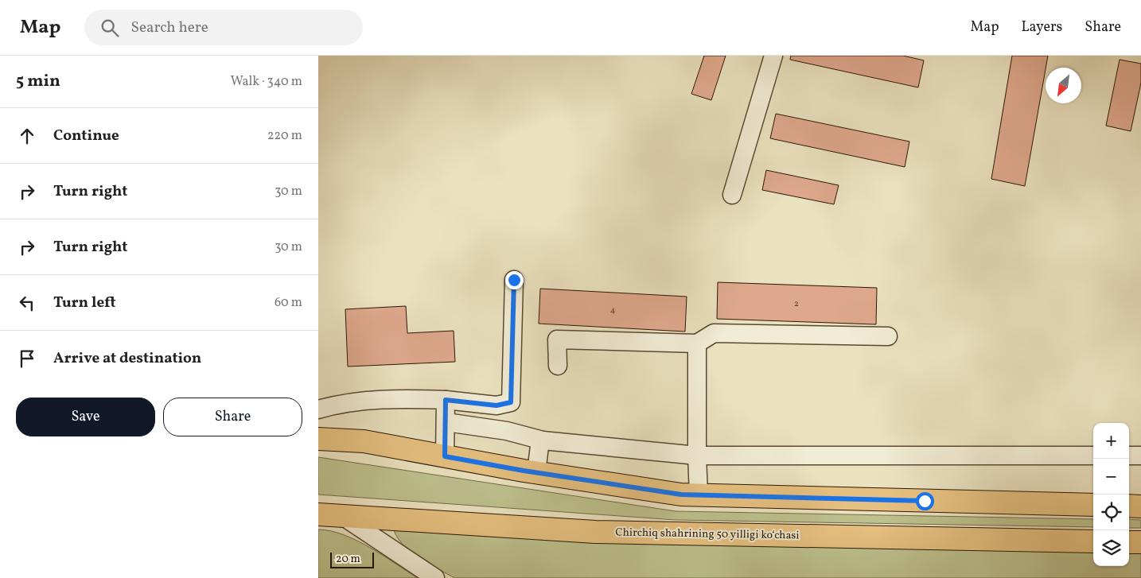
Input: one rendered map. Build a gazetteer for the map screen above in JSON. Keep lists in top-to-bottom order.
{
  "streets": {
    "main road": ["Chirchiq shahrining 50 yilligi koʻchasi"]
  },
  "house_numbers": ["2", "4"],
  "scale_bar": "20 m",
  "north": "bottom left",
  "page": {
    "header": "Map",
    "search": "Search here",
    "nav": ["Map", "Layers", "Share"],
    "heading": ["5 min", "Walk · 340 m"],
    "list": [
      ["Continue", "220 m"],
      ["Turn right", "30 m"],
      ["Turn right", "30 m"],
      ["Turn left", "60 m"],
      "Arrive at destination"
    ],
    "buttons": ["Save", "Share"],
    "map_buttons": ["+", "−"],
    "scale": "20 m"
  }
}
